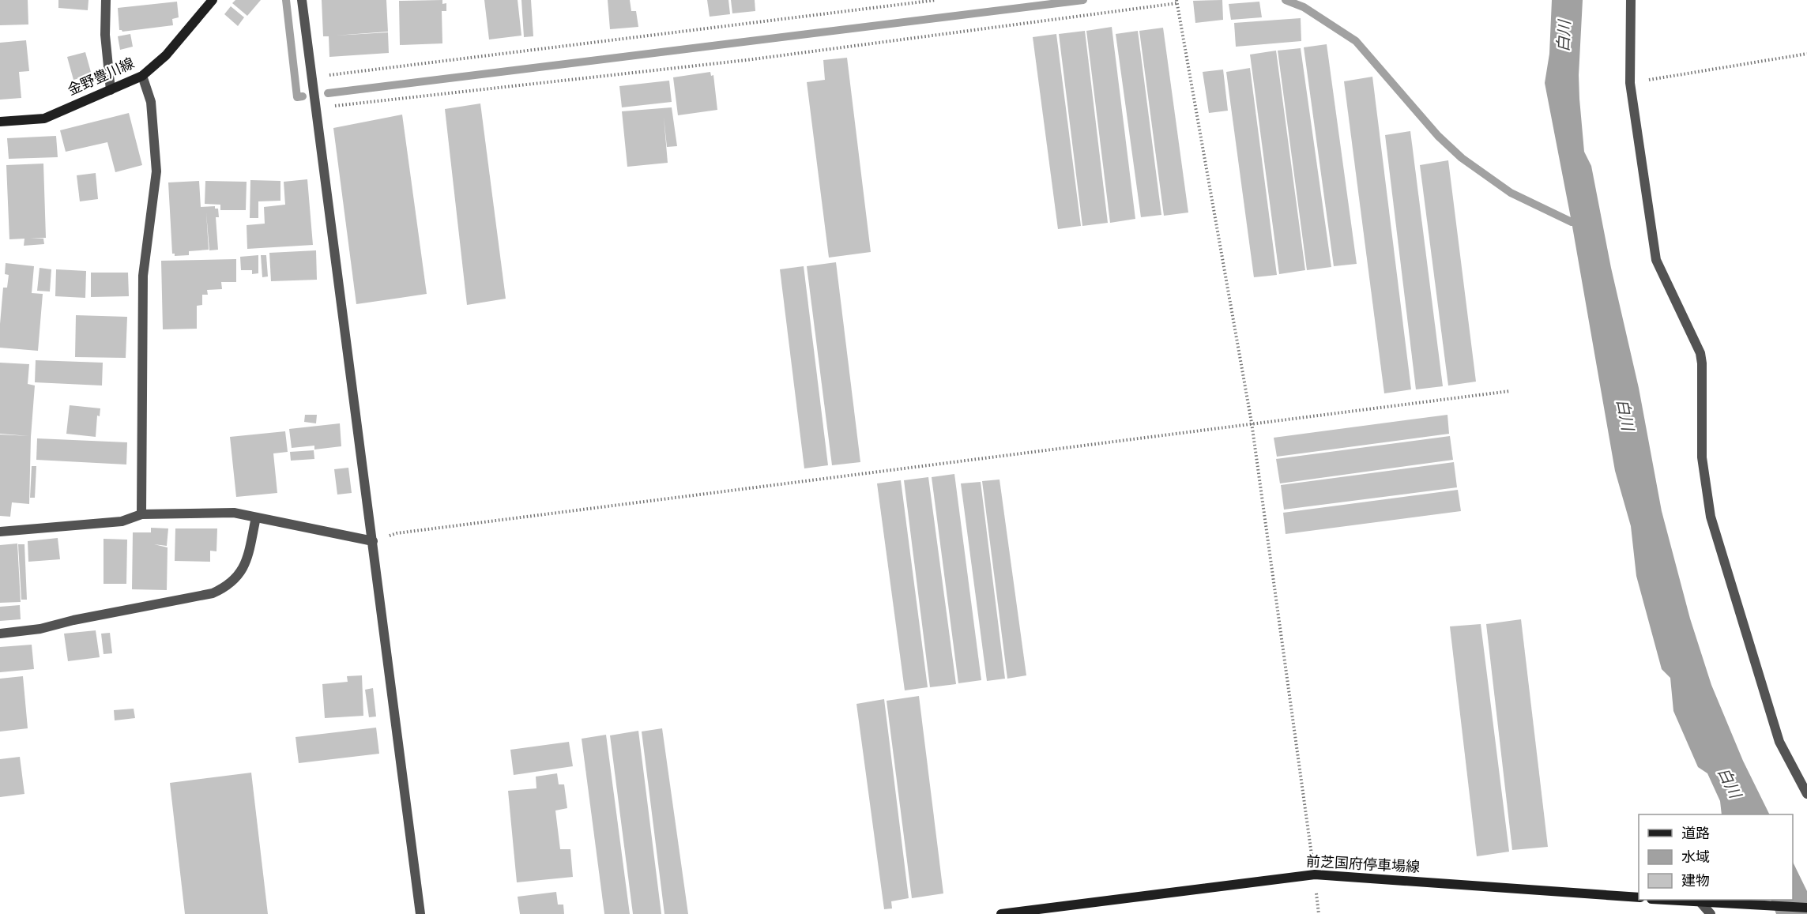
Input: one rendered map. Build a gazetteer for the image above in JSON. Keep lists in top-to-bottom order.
{
  "streets": {
    "main road": ["金野豊川線", "前芝国府停車場線"]
  },
  "water": ["白川"],
  "legend": ["道路", "水域", "建物"]
}
